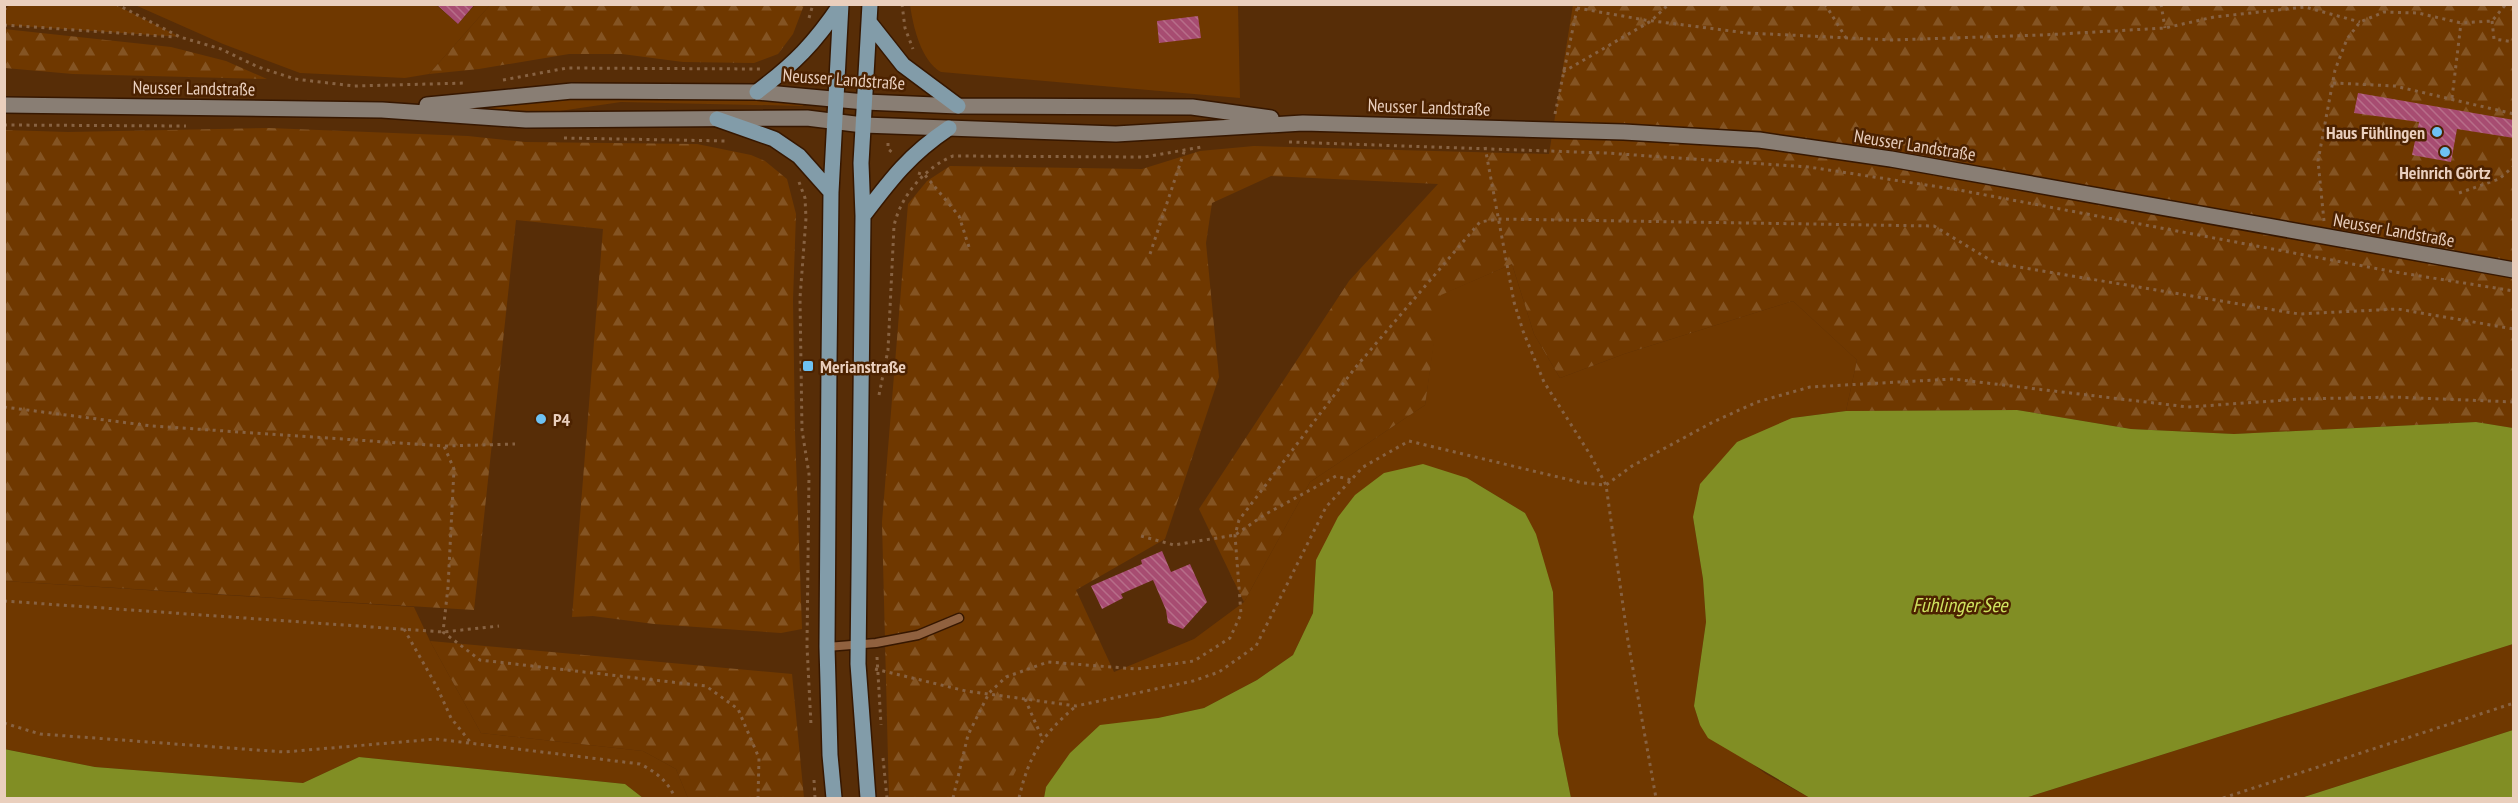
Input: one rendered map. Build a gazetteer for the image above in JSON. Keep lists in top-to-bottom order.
{
  "streets": {
    "main road": ["Neusser Landstraße"]
  },
  "water": ["Fühlinger See"],
  "places": {
    "other": ["Haus Fühlingen", "Heinrich Görtz", "P4"],
    "transit": ["Merianstraße"]
  }
}
